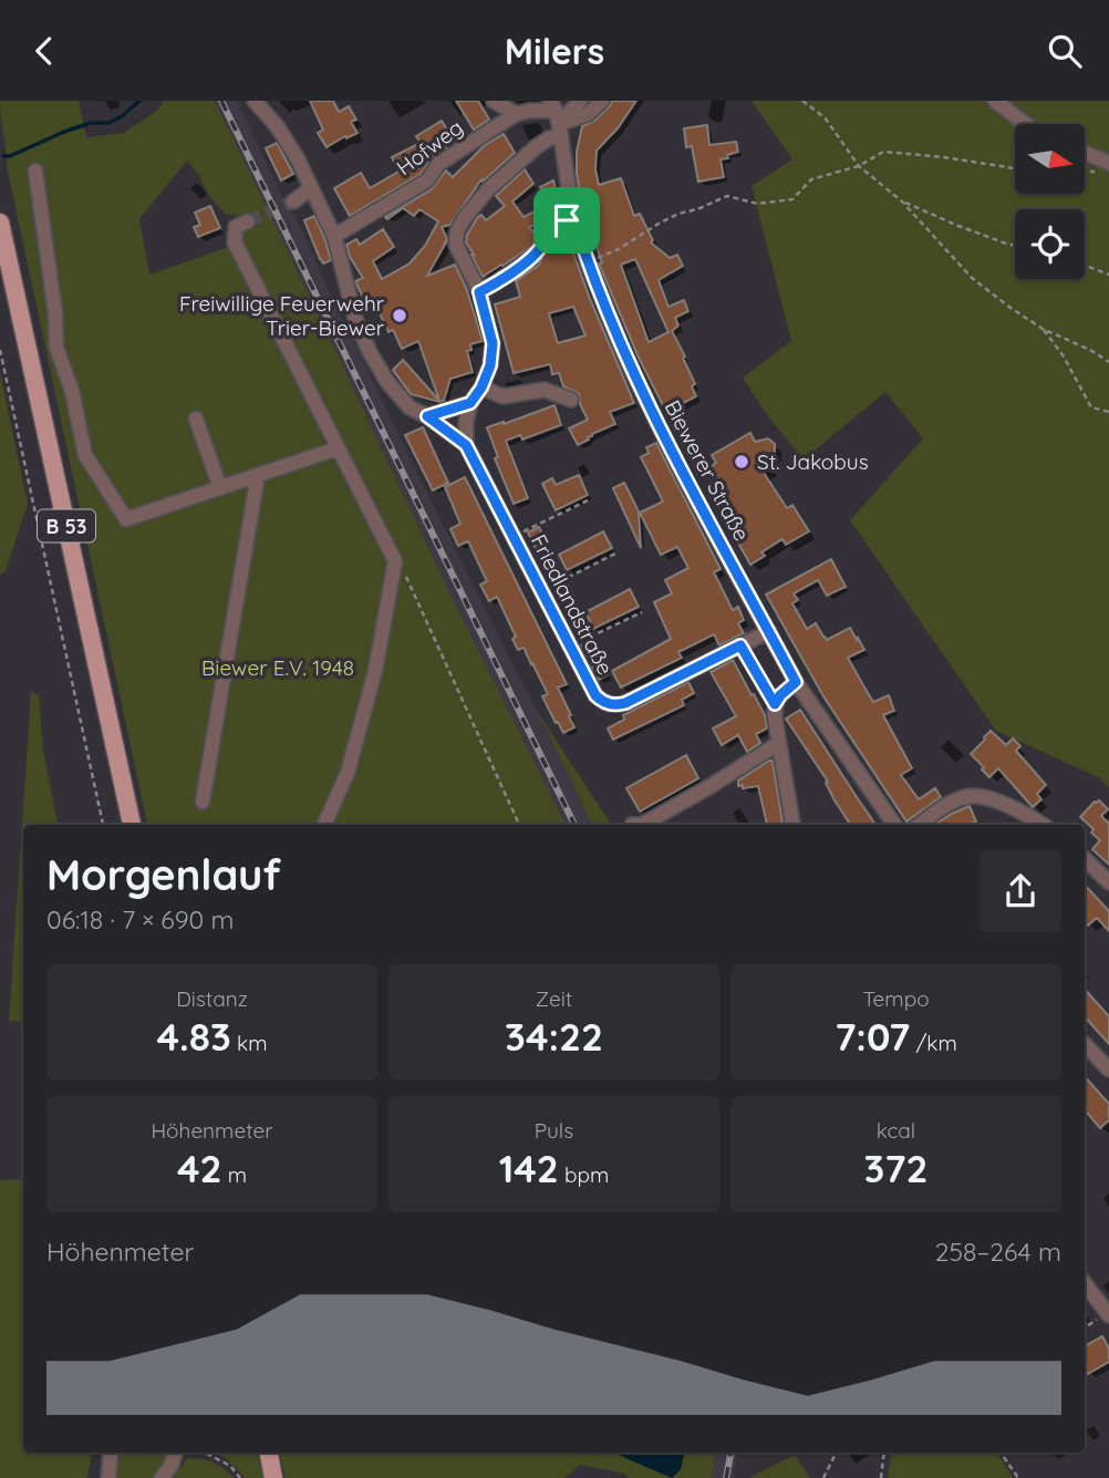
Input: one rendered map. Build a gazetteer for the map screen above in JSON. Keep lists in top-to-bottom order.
{
  "streets": {
    "main road": ["B 53"],
    "street": ["Hofweg", "Biewerer Straße", "Friedlandstraße"]
  },
  "crossings": [
    ["Hofweg", "Biewerer Straße"],
    ["Hofweg", "Friedlandstraße"],
    ["Biewerer Straße", "Friedlandstraße"]
  ],
  "parks": ["Biewer E.V. 1948"],
  "places": ["Freiwillige Feuerwehr Trier-Biewer", "St. Jakobus"],
  "north": "right",
  "page": {
    "header": "Milers",
    "heading": ["Morgenlauf", "06:18 · 7 × 690 m"],
    "stats": [
      ["Distanz", "4.83 km"],
      ["Zeit", "34:22"],
      ["Tempo", "7:07 /km"],
      ["Höhenmeter", "42 m"],
      ["Puls", "142 bpm"],
      ["kcal", "372"]
    ],
    "chart": ["Höhenmeter", "258–264 m"]
  }
}
